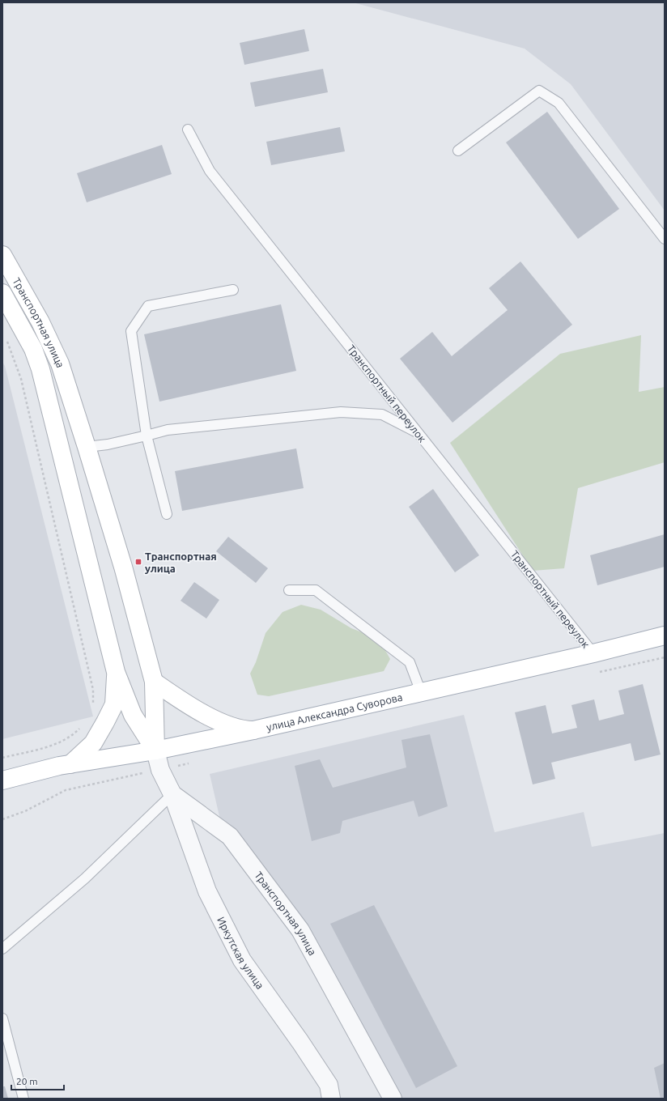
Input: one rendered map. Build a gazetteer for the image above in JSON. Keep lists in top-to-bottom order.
{
  "streets": {
    "main road": ["Транспортная улица", "улица Александра Суворова"],
    "street": ["Иркутская улица"],
    "lane": ["Транспортный переулок"]
  },
  "crossings": [
    ["Транспортная улица", "улица Александра Суворова"],
    ["Транспортная улица", "Иркутская улица"],
    ["Транспортный переулок", "улица Александра Суворова"]
  ],
  "places": {
    "transit": ["Транспортная улица"]
  },
  "scale_bar": "20 m"
}
